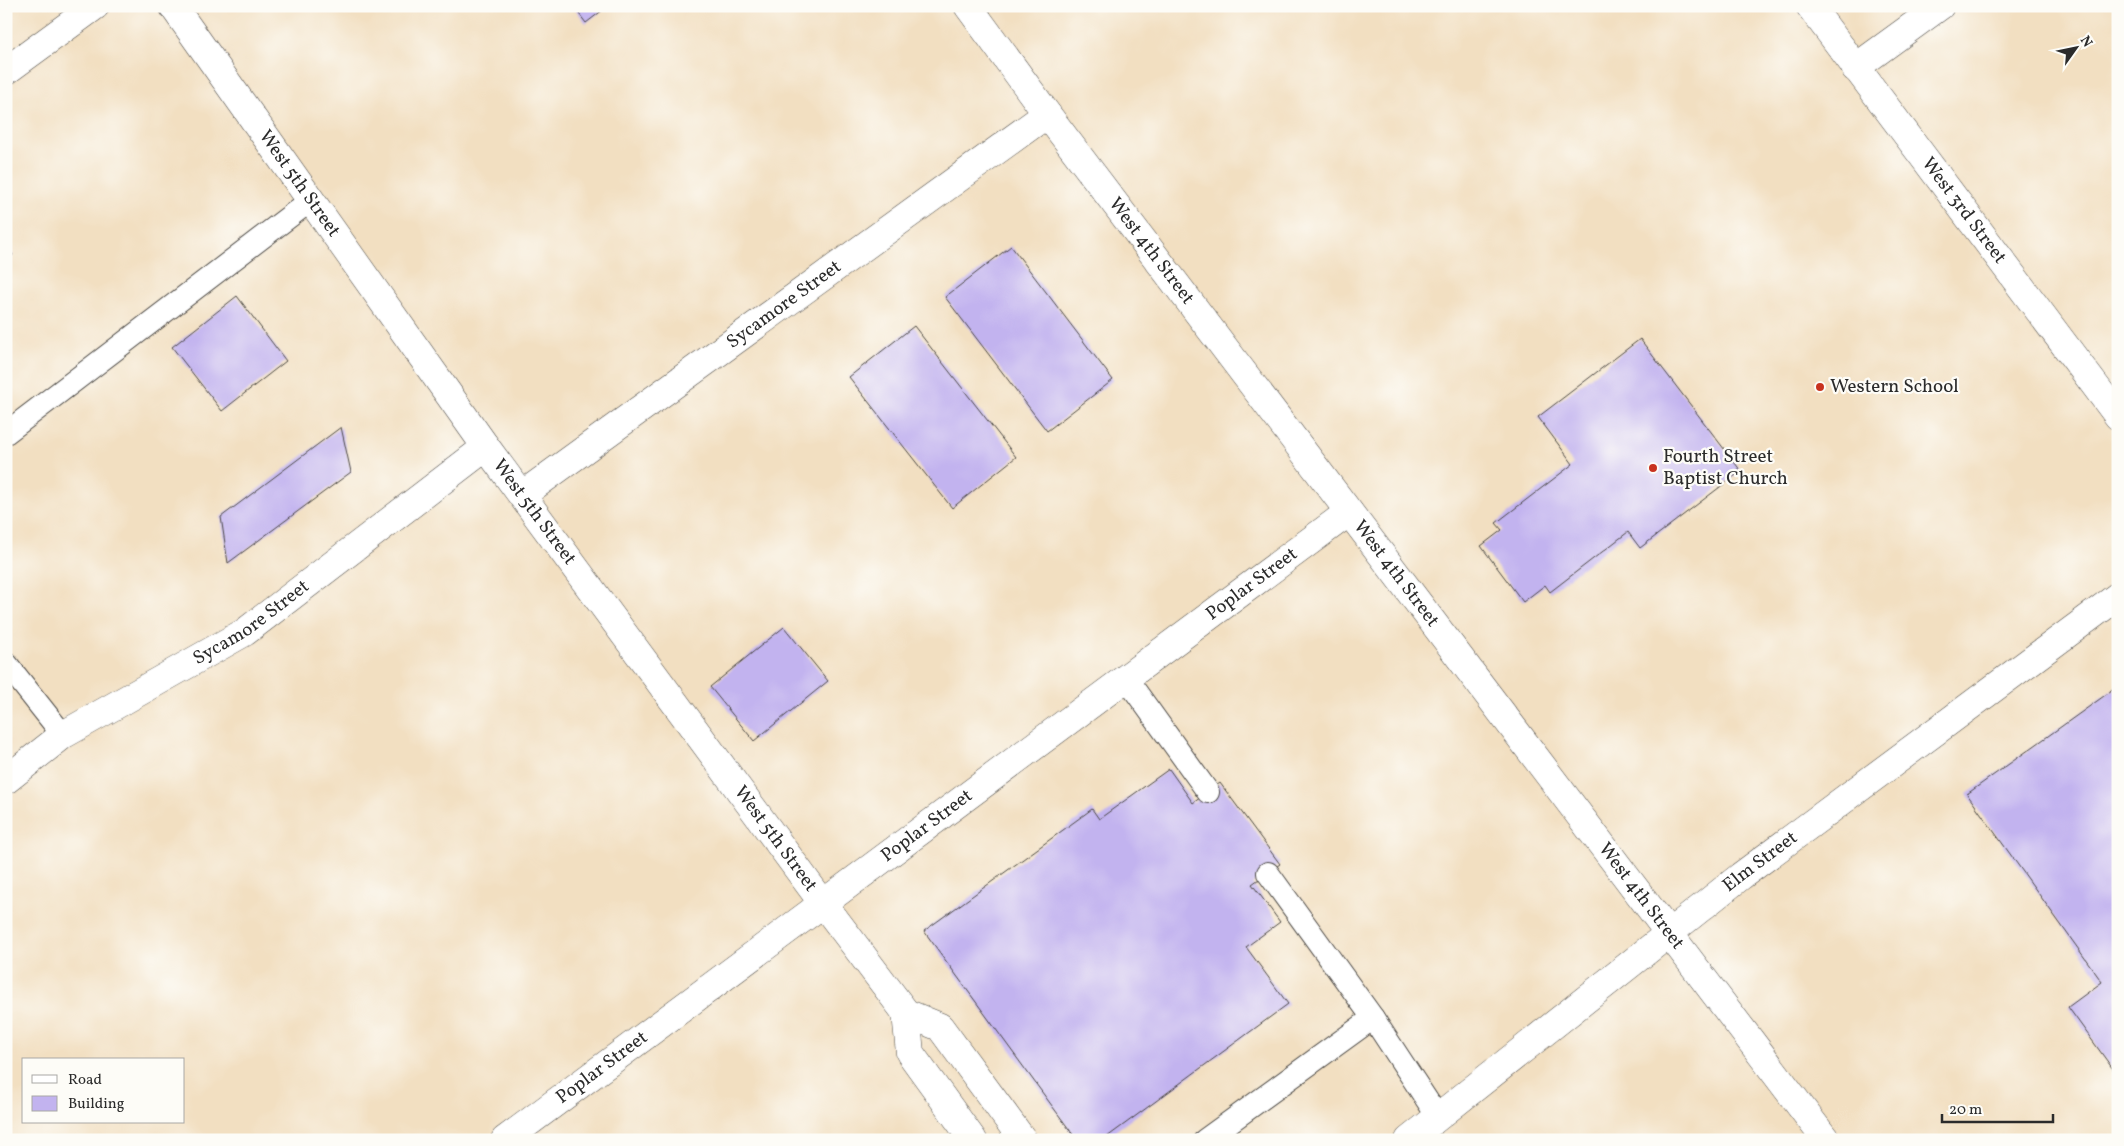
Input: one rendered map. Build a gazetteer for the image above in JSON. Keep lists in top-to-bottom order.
{
  "streets": {
    "street": [
      "West 5th Street",
      "West 3rd Street",
      "West 4th Street",
      "Sycamore Street",
      "Poplar Street",
      "Elm Street"
    ]
  },
  "crossings": [
    ["West 5th Street", "Sycamore Street"],
    ["West 5th Street", "Poplar Street"],
    ["West 4th Street", "Sycamore Street"],
    ["West 4th Street", "Poplar Street"],
    ["West 4th Street", "Elm Street"]
  ],
  "places": ["Western School", "Fourth Street Baptist Church"],
  "legend": ["Road", "Building"],
  "scale_bar": "20 m",
  "north": "top right"
}
